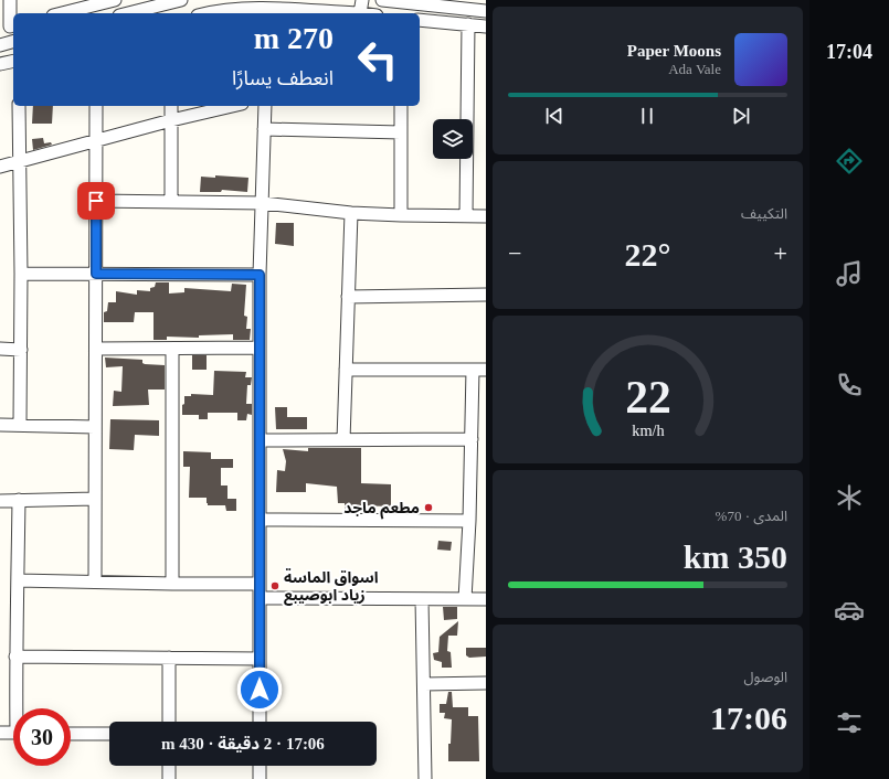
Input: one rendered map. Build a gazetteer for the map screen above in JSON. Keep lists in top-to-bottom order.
{
  "places": ["مطعم ماجد", "اسواق الماسة زياد ابوصيبع"],
  "page": {
    "tabs": "17:04",
    "turn": ["270 m", "انعطف يسارًا"],
    "song": ["Paper Moons", "Ada Vale"],
    "tile": [
      "التكييف",
      ["المدى · 70%", "350 km"],
      ["الوصول", "17:06"]
    ],
    "heat": ["−", "22°", "+"],
    "limit": "30",
    "trip": "17:06 · 2 دقيقة · 430 m",
    "gauge": ["22", "km/h"]
  }
}
